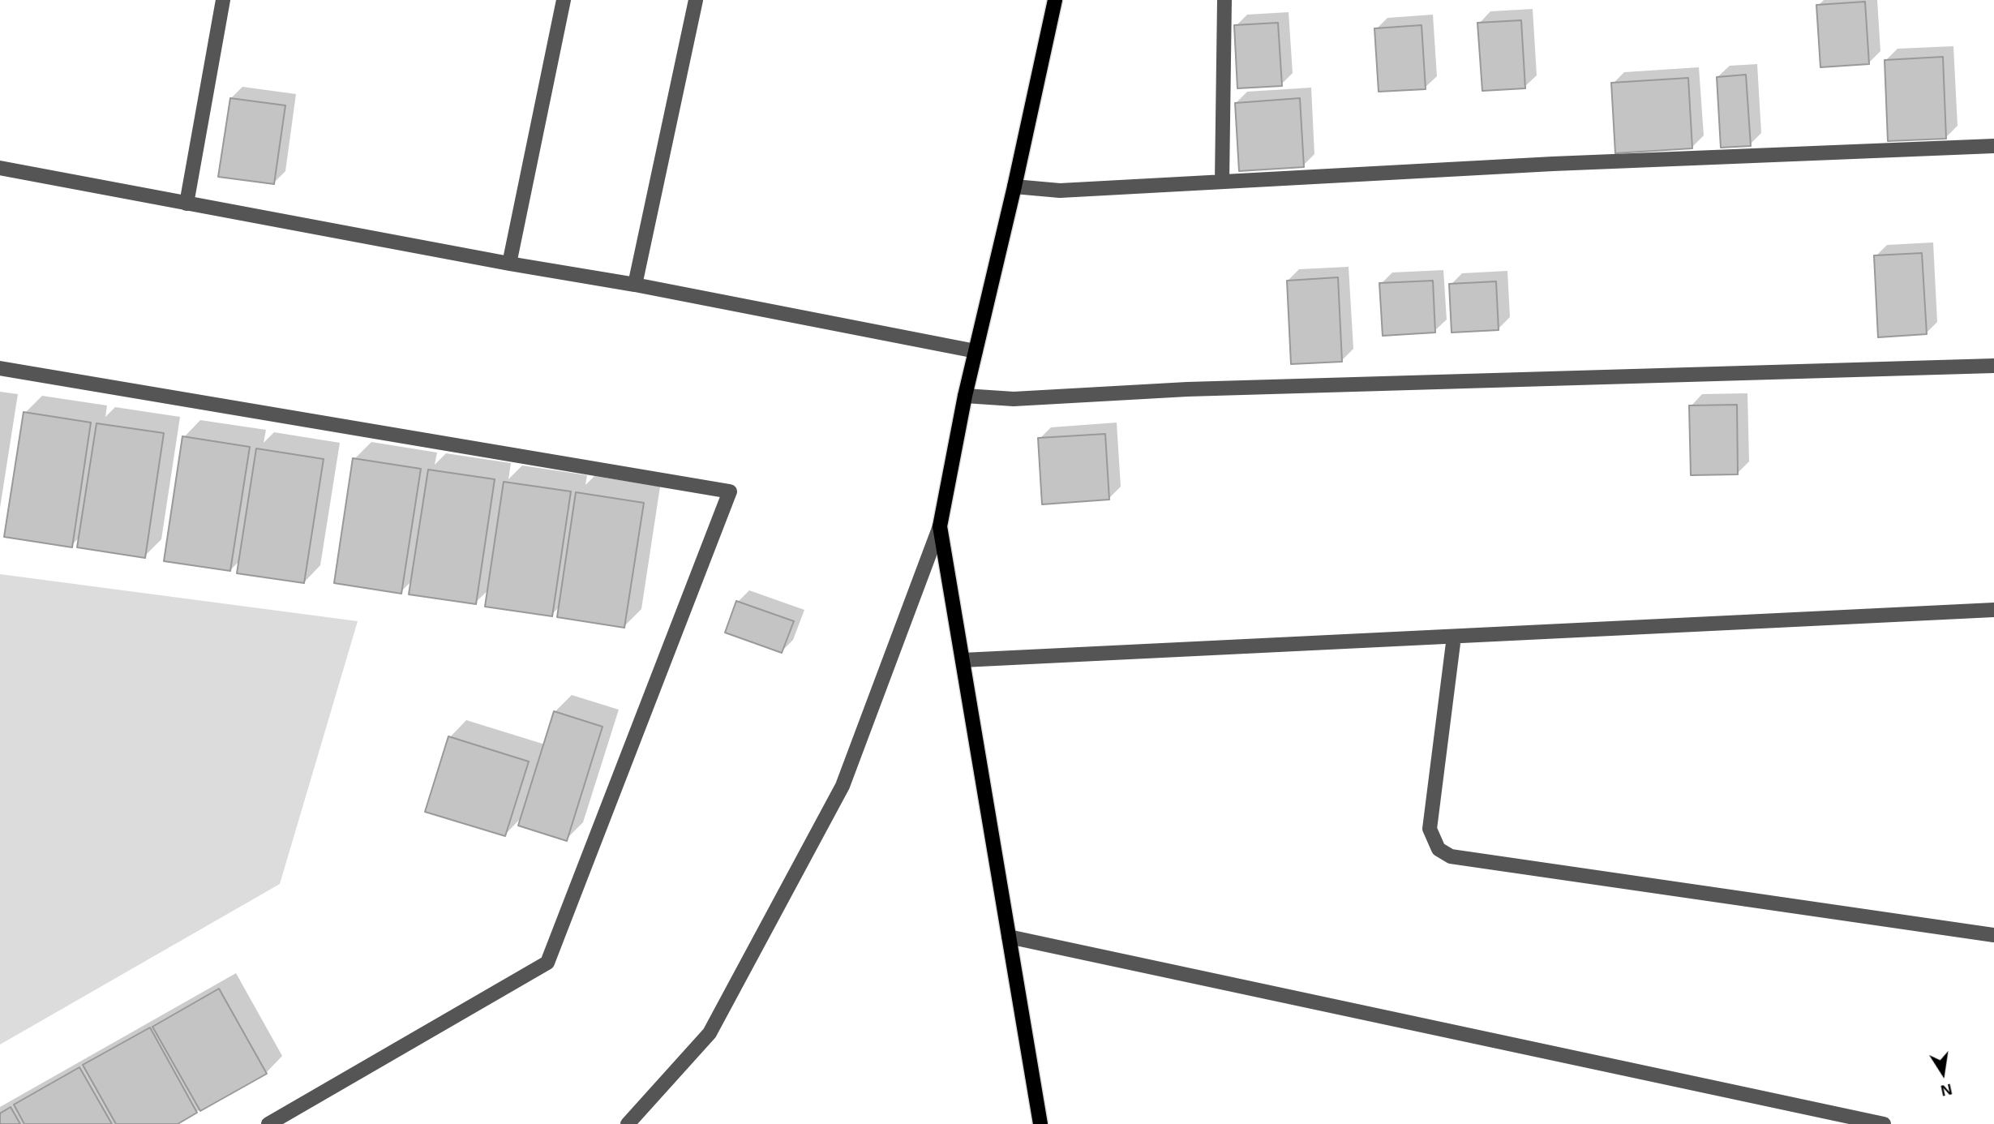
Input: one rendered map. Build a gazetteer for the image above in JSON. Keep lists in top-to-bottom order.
{
  "north": "bottom"
}
